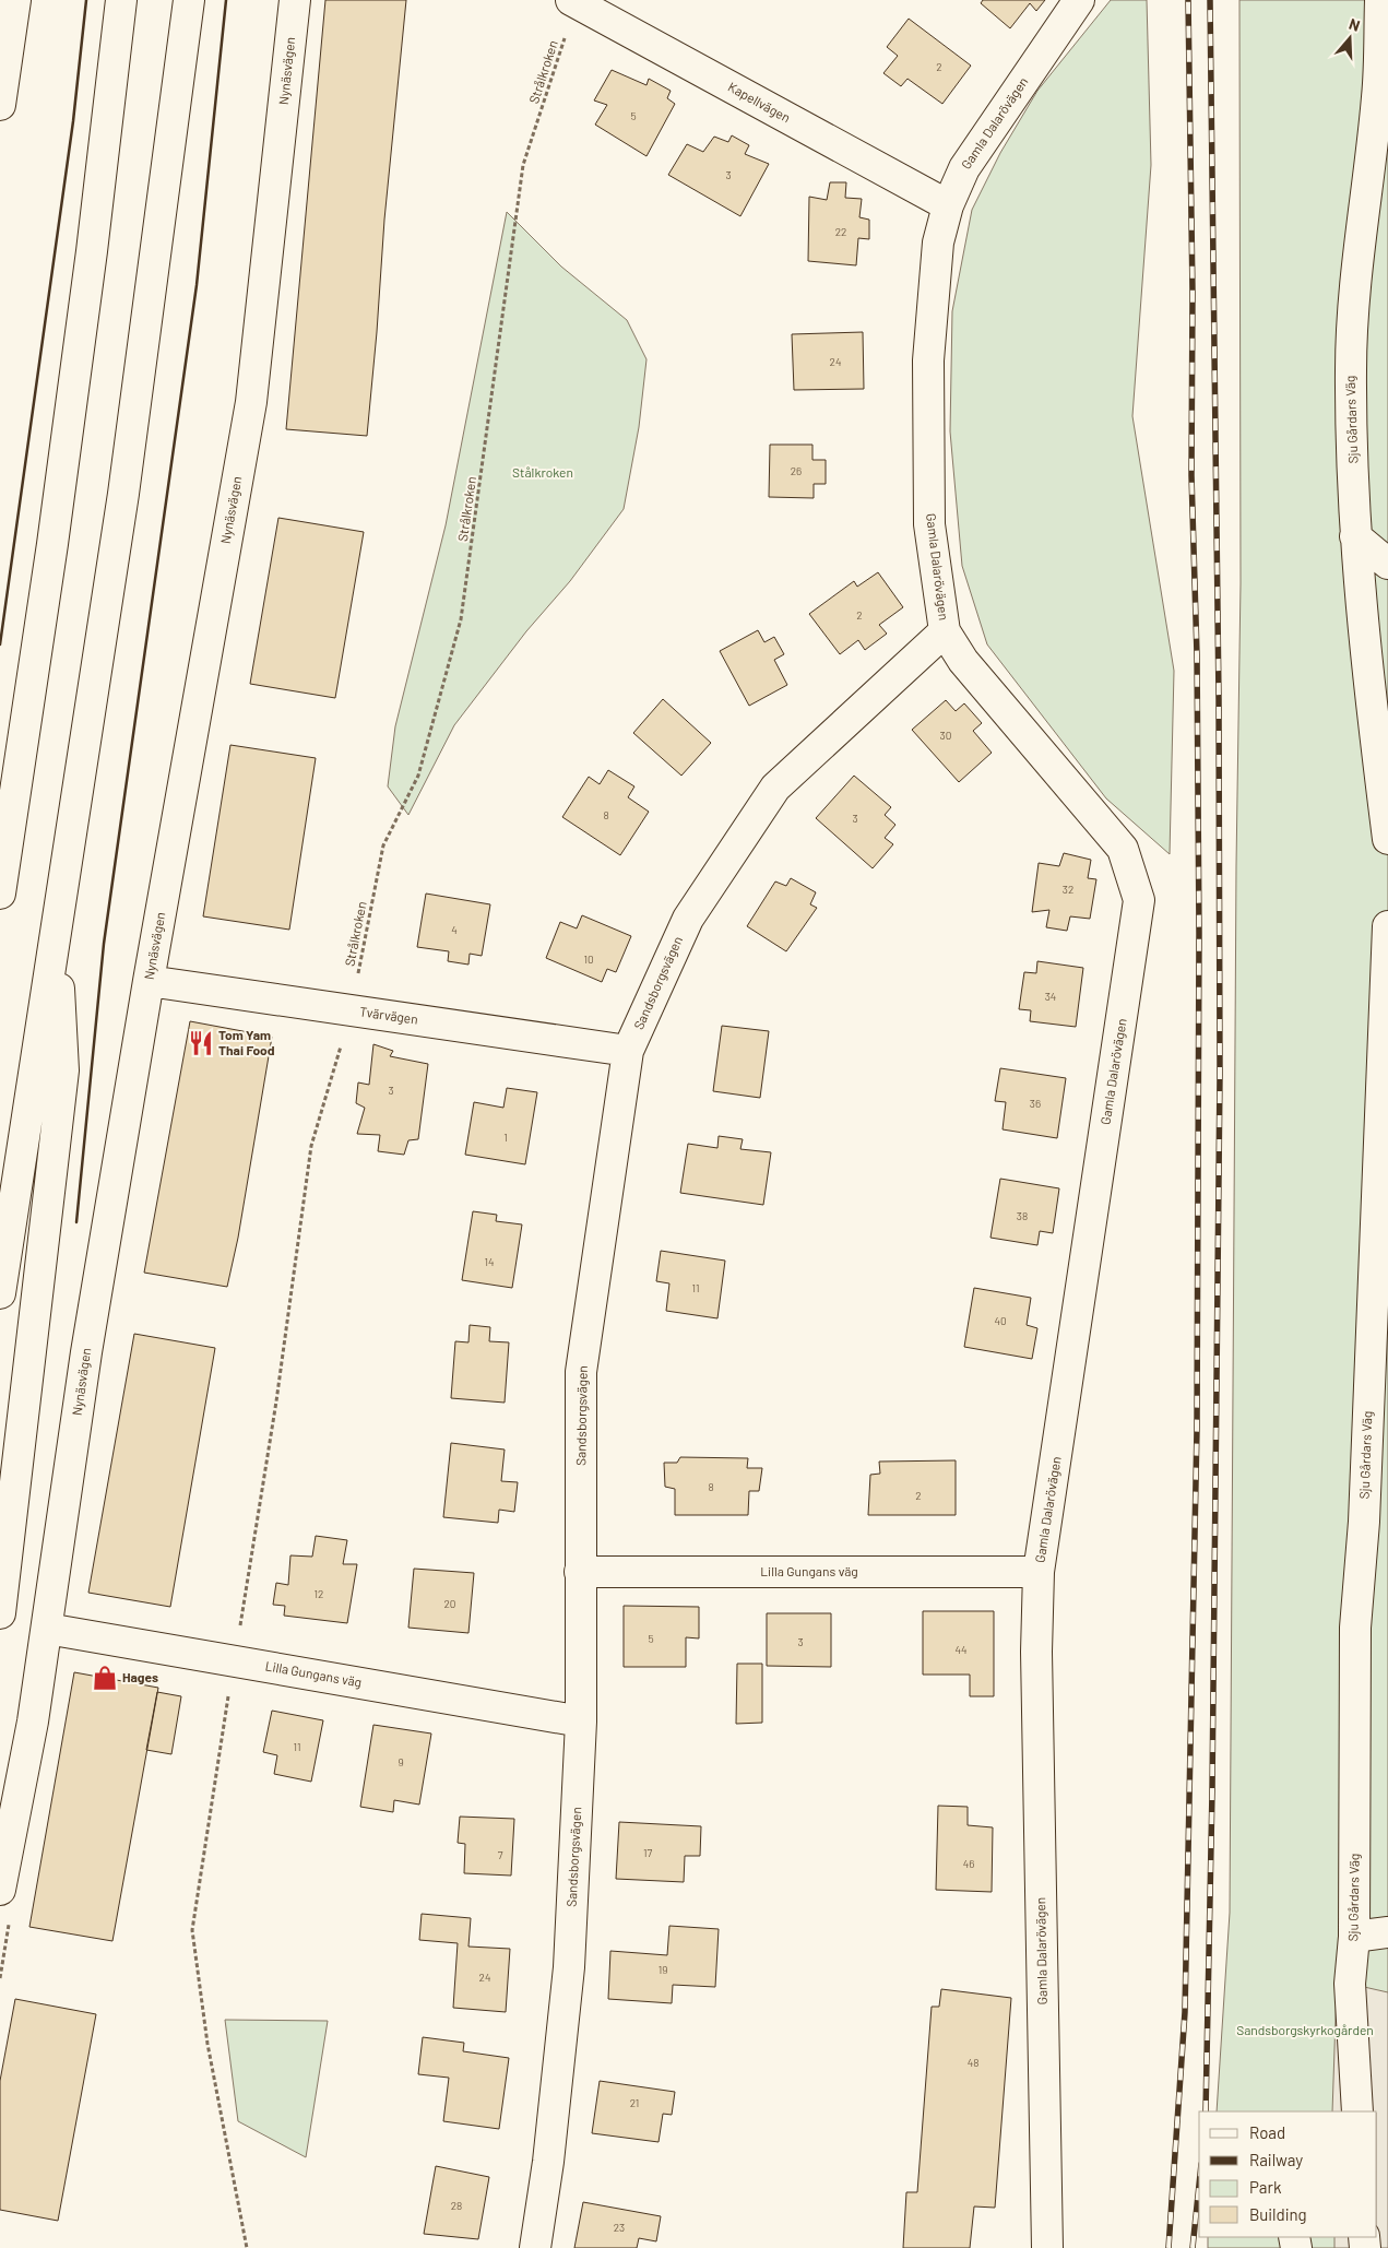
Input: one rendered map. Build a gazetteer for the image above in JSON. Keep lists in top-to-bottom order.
{
  "streets": {
    "main road": [
      "Nynäsvägen",
      "Kapellvägen",
      "Gamla Dalarövägen",
      "Sju Gårdars Väg",
      "Sandsborgsvägen",
      "Tvärvägen",
      "Lilla Gungans väg"
    ],
    "path": ["Strålkroken"]
  },
  "crossings": [
    ["Nynäsvägen", "Tvärvägen"],
    ["Nynäsvägen", "Lilla Gungans väg"],
    ["Strålkroken", "Kapellvägen"],
    ["Strålkroken", "Tvärvägen"],
    ["Kapellvägen", "Gamla Dalarövägen"],
    ["Gamla Dalarövägen", "Sandsborgsvägen"],
    ["Gamla Dalarövägen", "Lilla Gungans väg"],
    ["Sandsborgsvägen", "Tvärvägen"],
    ["Sandsborgsvägen", "Lilla Gungans väg"]
  ],
  "parks": ["Stålkroken", "Sandsborgskyrkogården"],
  "places": {
    "restaurant": ["Tom Yam Thai Food"],
    "shop": ["Hages"]
  },
  "house_numbers": [
    "2",
    "5",
    "3",
    "22",
    "24",
    "26",
    "2",
    "30",
    "8",
    "3",
    "32",
    "4",
    "10",
    "34",
    "3",
    "36",
    "1",
    "38",
    "14",
    "11",
    "40",
    "8",
    "2",
    "12",
    "20",
    "5",
    "3",
    "44",
    "11",
    "9",
    "17",
    "7",
    "46",
    "19",
    "24",
    "48",
    "21",
    "28",
    "23"
  ],
  "legend": [
    "Road",
    "Railway",
    "Park",
    "Building"
  ],
  "north": "top"
}
